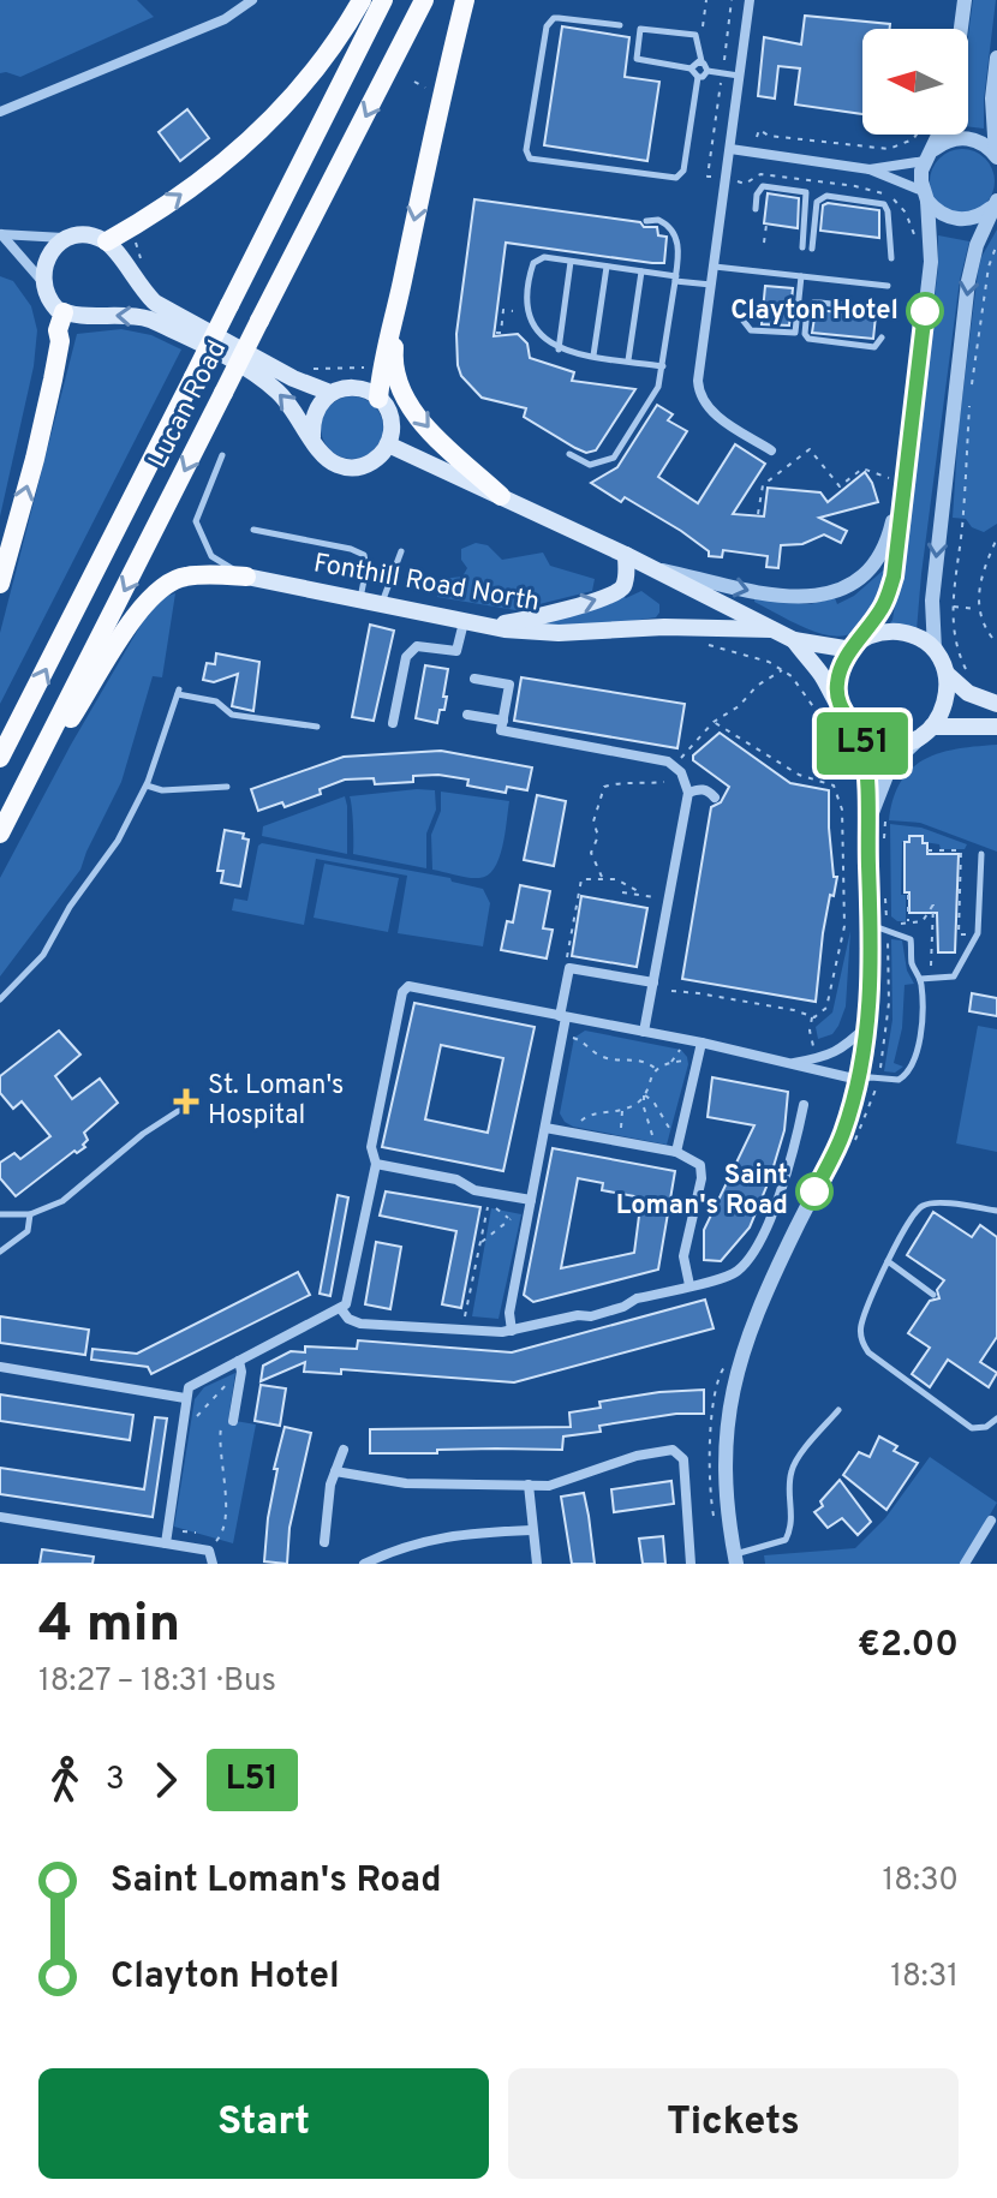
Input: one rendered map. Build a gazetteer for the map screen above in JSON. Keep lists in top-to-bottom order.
{
  "streets": {
    "highway": ["Lucan Road"],
    "main road": ["Fonthill Road North"]
  },
  "places": {
    "other": ["Clayton Hotel", "Saint Loman's Road"],
    "health": ["St. Loman's Hospital"]
  },
  "lines": ["bus line L51"],
  "north": "left",
  "page": {
    "on_map": "L51",
    "heading": ["4 min", "18:27 – 18:31 · Bus", "€2.00"],
    "legs": ["3", "L51"],
    "list": [
      {
        "name": "Saint Loman's Road",
        "value": "18:30"
      },
      {
        "name": "Clayton Hotel",
        "value": "18:31"
      }
    ],
    "buttons": ["Start", "Tickets"]
  }
}
